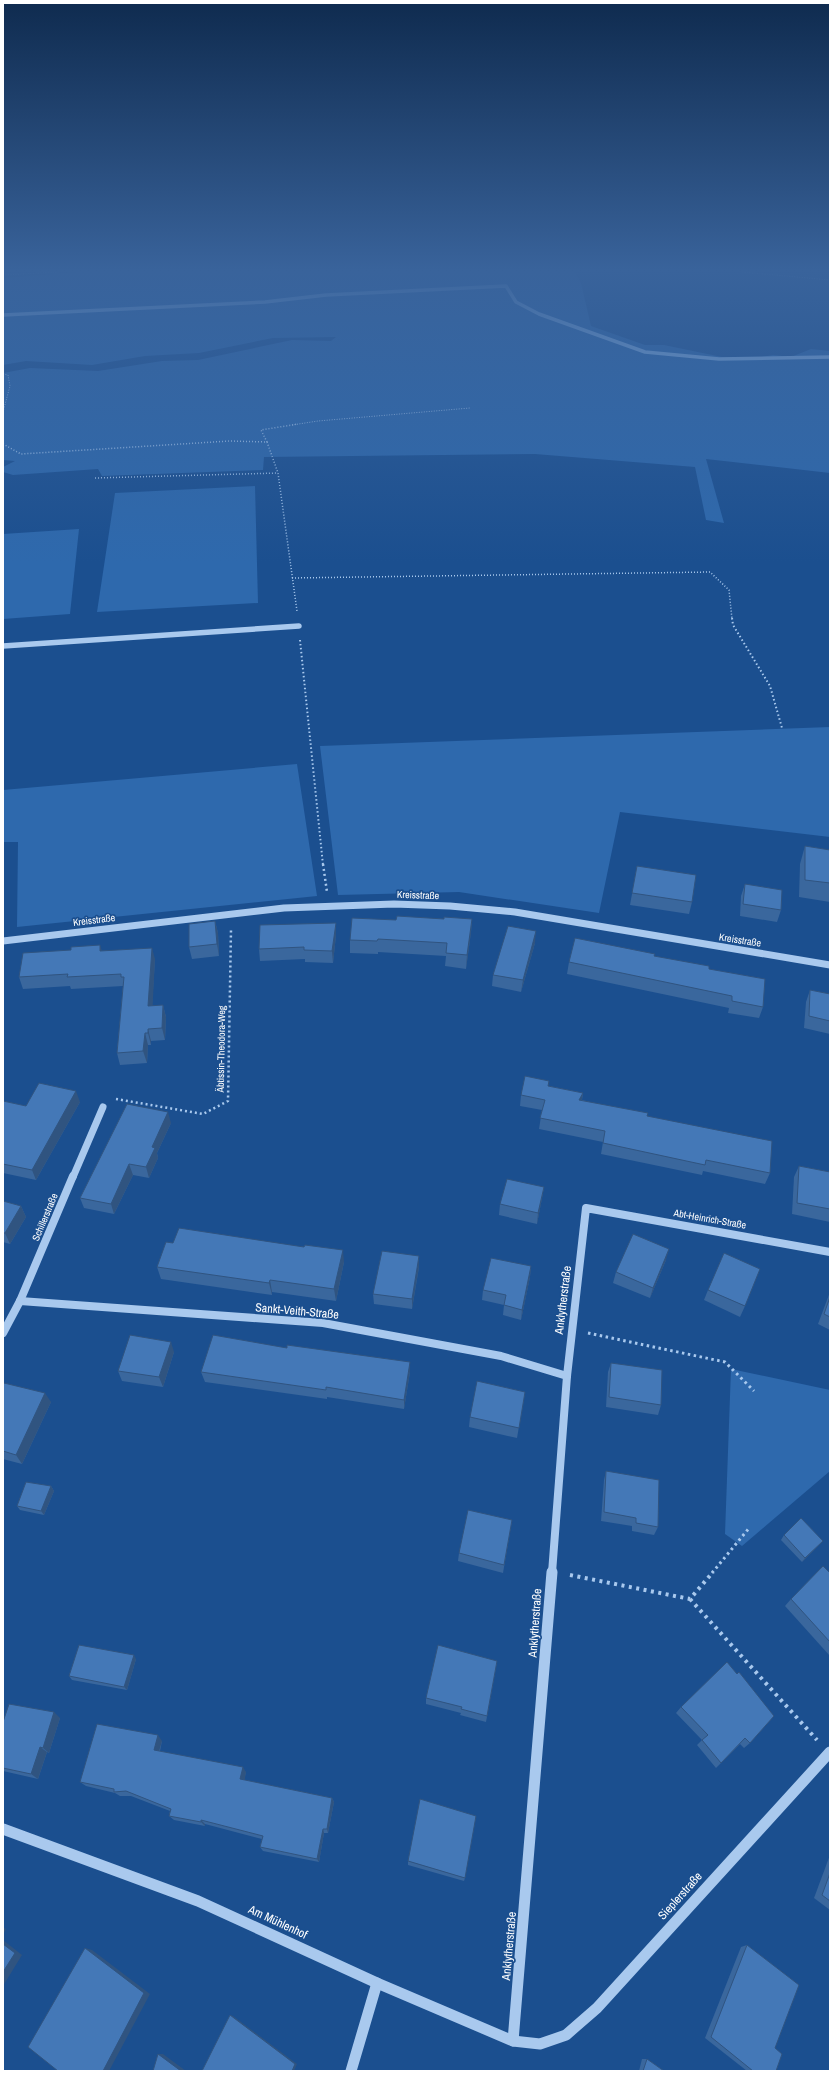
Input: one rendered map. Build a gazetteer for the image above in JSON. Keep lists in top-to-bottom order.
{
  "streets": {
    "street": [
      "Kreisstraße",
      "Schillerstraße",
      "Abt-Heinrich-Straße",
      "Anklytherstraße",
      "Sankt-Veith-Straße",
      "Sieplerstraße",
      "Am Mühlenhof"
    ],
    "path": ["Äbtissin-Theodora-Weg"]
  },
  "crossings": [
    ["Kreisstraße", "Äbtissin-Theodora-Weg"],
    ["Äbtissin-Theodora-Weg", "Schillerstraße"],
    ["Schillerstraße", "Sankt-Veith-Straße"],
    ["Abt-Heinrich-Straße", "Anklytherstraße"],
    ["Anklytherstraße", "Sankt-Veith-Straße"],
    ["Anklytherstraße", "Am Mühlenhof"],
    ["Sieplerstraße", "Am Mühlenhof"]
  ]
}
